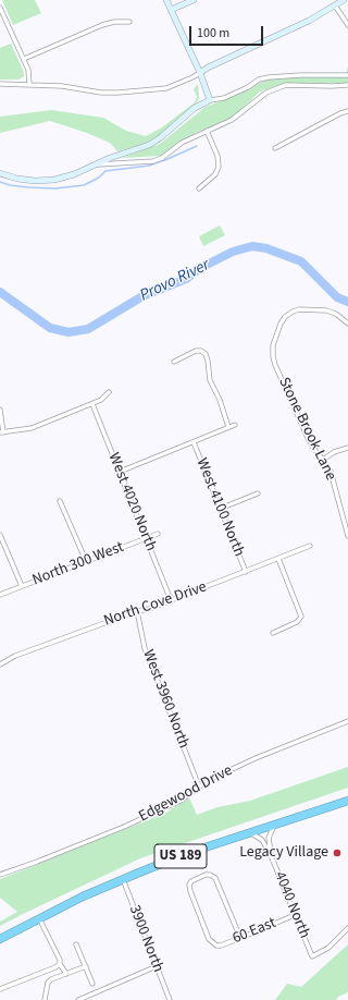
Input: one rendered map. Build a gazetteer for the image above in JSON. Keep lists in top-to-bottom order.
{
  "streets": {
    "highway": ["US 189"],
    "street": [
      "Stone Brook Lane",
      "West 4020 North",
      "West 4100 North",
      "North 300 West",
      "North Cove Drive",
      "West 3960 North",
      "Edgewood Drive",
      "4040 North",
      "60 East",
      "3900 North"
    ]
  },
  "crossings": [
    ["West 4020 North", "North 300 West"],
    ["West 4020 North", "North Cove Drive"],
    ["West 4100 North", "North Cove Drive"],
    ["North Cove Drive", "West 3960 North"],
    ["West 3960 North", "Edgewood Drive"],
    ["US 189", "4040 North"],
    ["US 189", "3900 North"],
    ["4040 North", "60 East"]
  ],
  "water": ["Provo River"],
  "places": ["Legacy Village"],
  "scale_bar": "100 m"
}
